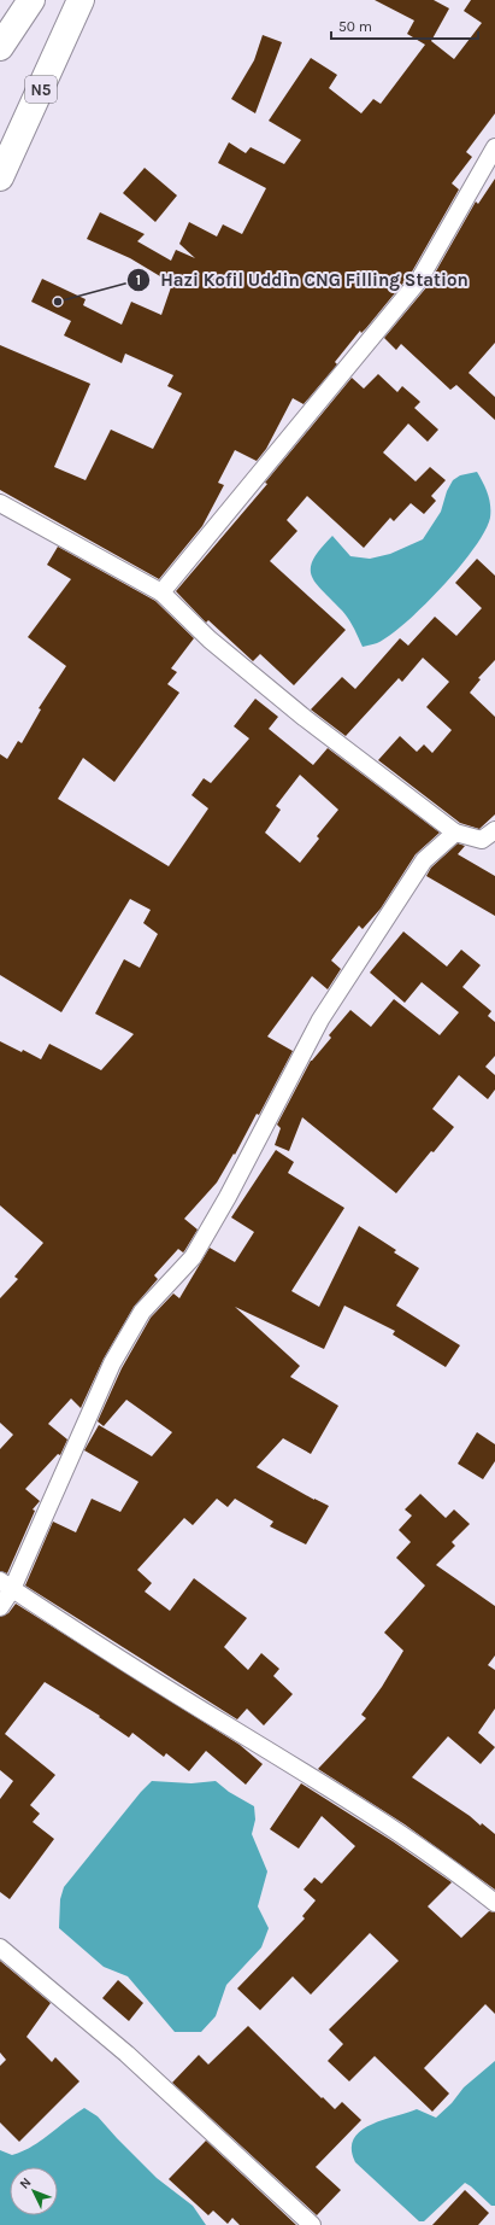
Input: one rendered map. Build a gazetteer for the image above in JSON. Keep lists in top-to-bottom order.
{
  "streets": {
    "highway": ["N5"]
  },
  "places": ["Hazi Kofil Uddin CNG Filling Station"],
  "scale_bar": "50 m",
  "north": "top left"
}
